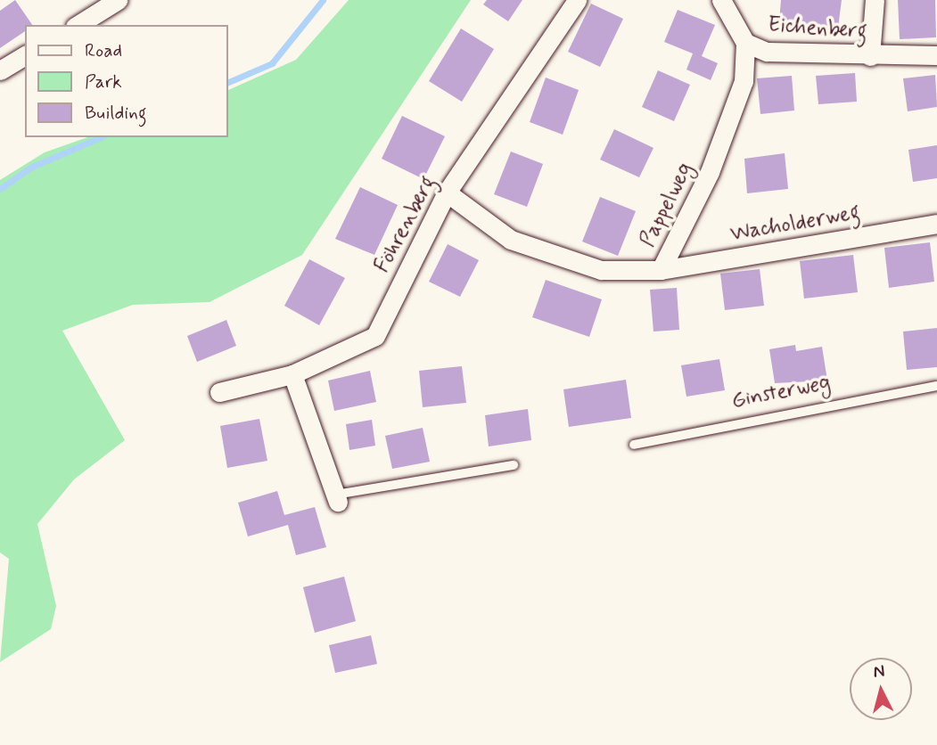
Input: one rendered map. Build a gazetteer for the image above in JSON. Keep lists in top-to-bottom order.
{
  "streets": {
    "street": [
      "Eichenberg",
      "Pappelweg",
      "Wacholderweg",
      "Föhrenberg"
    ],
    "lane": ["Ginsterweg"]
  },
  "crossings": [
    ["Eichenberg", "Pappelweg"],
    ["Pappelweg", "Wacholderweg"],
    ["Pappelweg", "Föhrenberg"]
  ],
  "legend": ["Road", "Park", "Building"],
  "north": "top"
}
